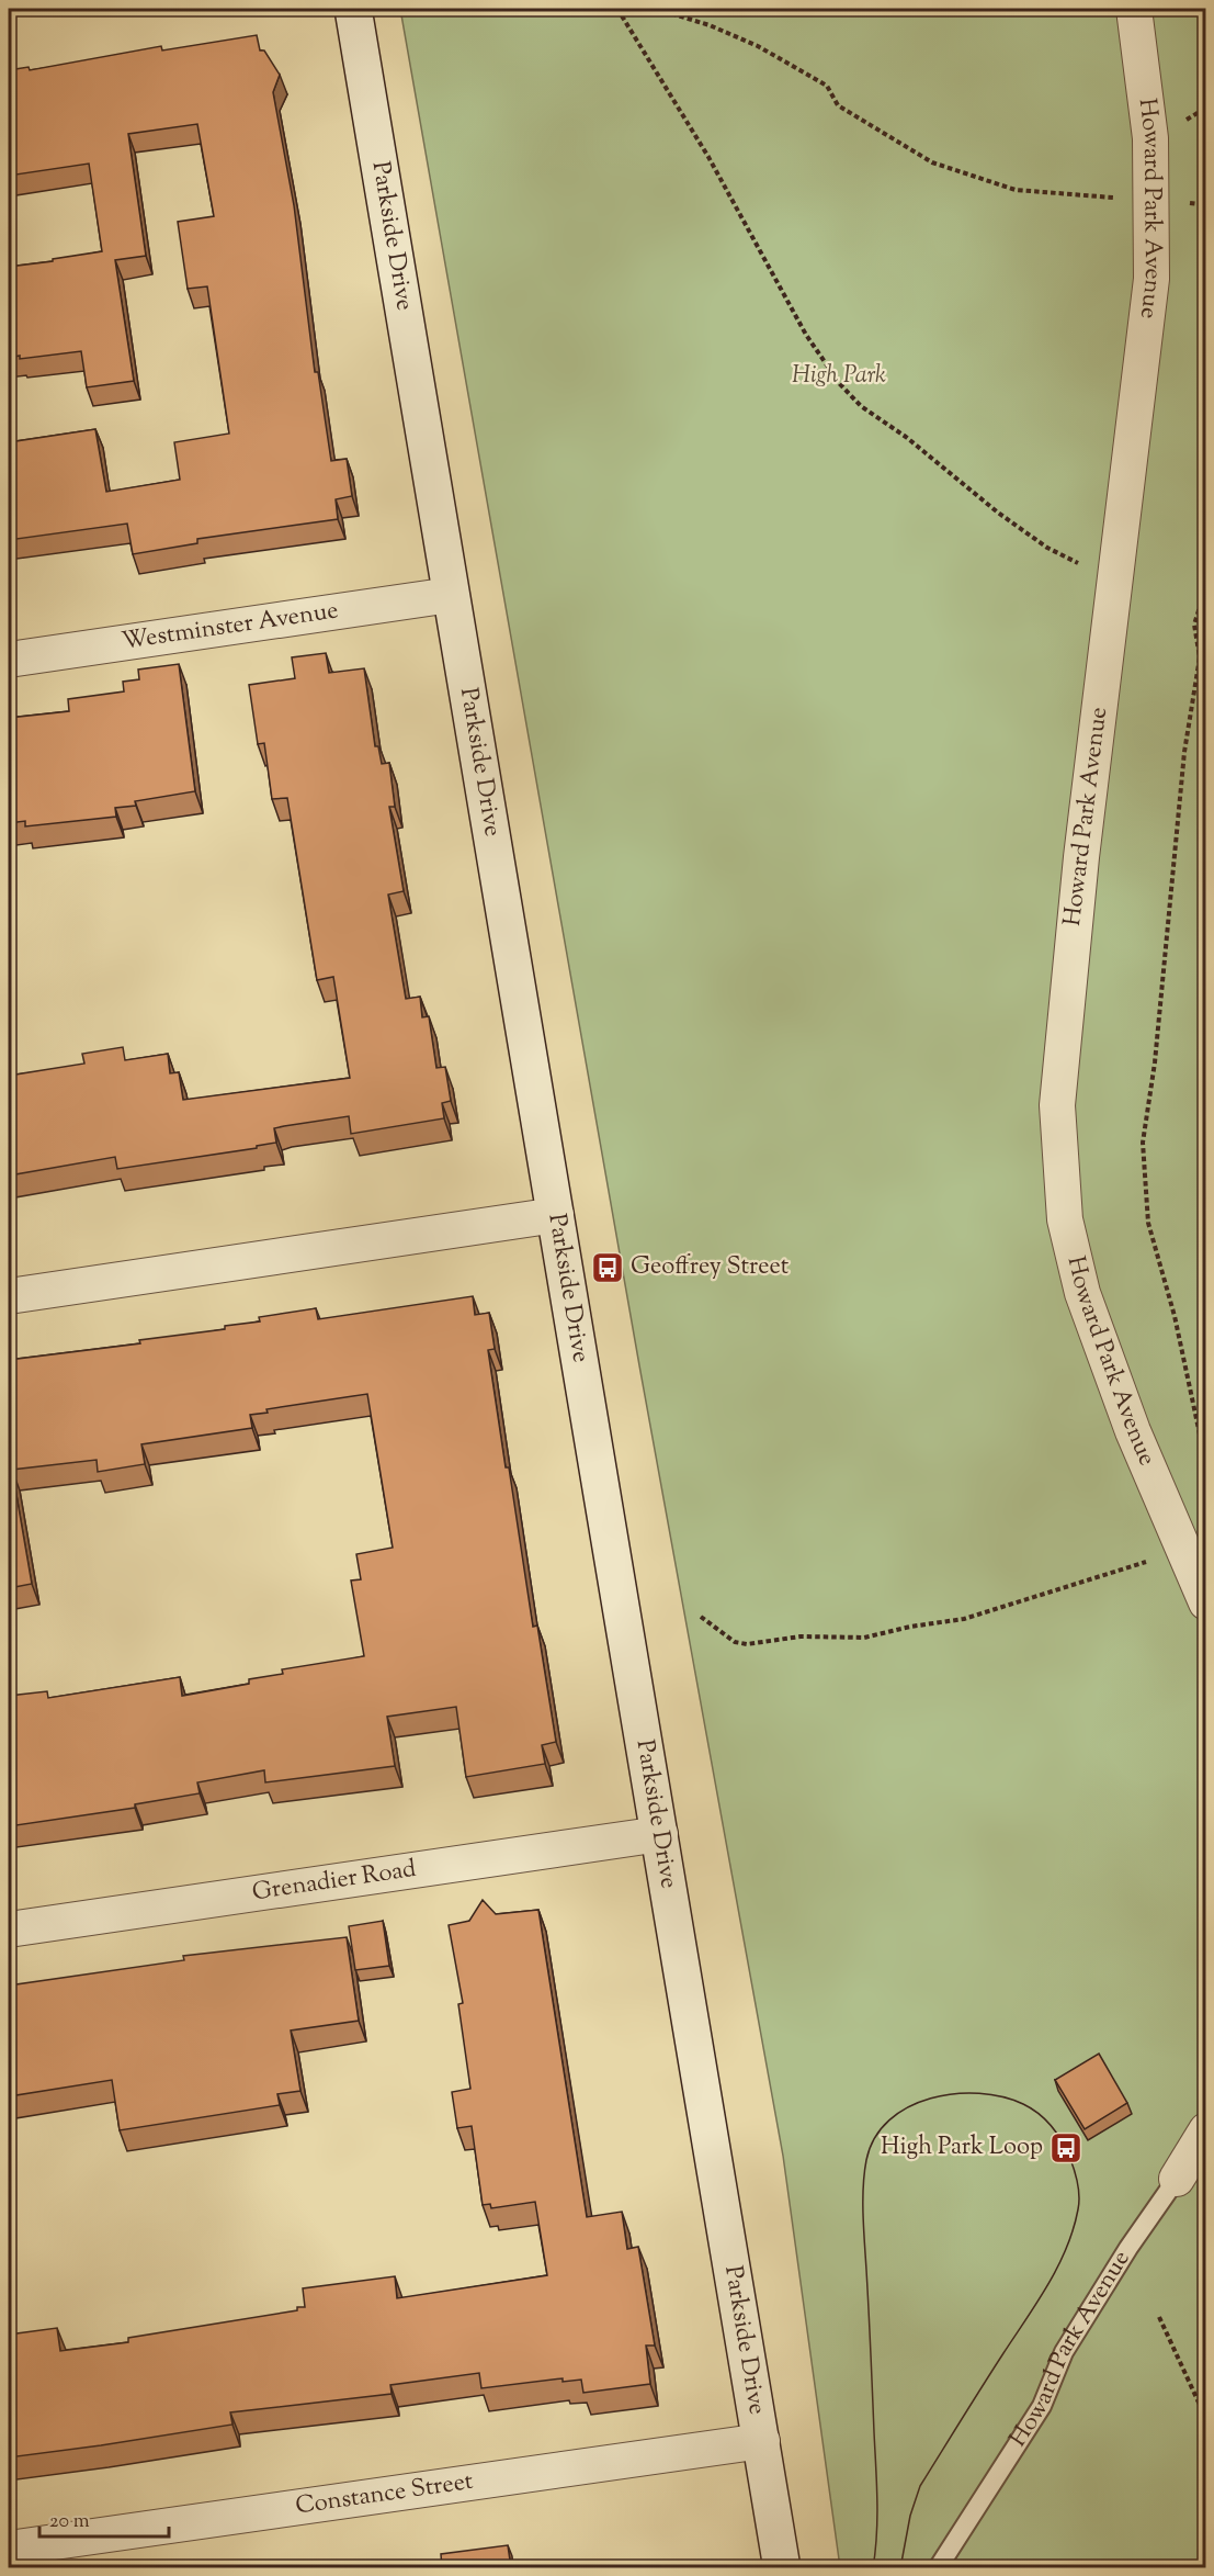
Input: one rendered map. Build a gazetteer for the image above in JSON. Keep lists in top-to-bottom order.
{
  "streets": {
    "main road": ["Parkside Drive"],
    "street": [
      "Howard Park Avenue",
      "Westminster Avenue",
      "Grenadier Road",
      "Constance Street"
    ]
  },
  "crossings": [
    ["Parkside Drive", "Westminster Avenue"],
    ["Parkside Drive", "Grenadier Road"],
    ["Parkside Drive", "Constance Street"]
  ],
  "parks": ["High Park"],
  "places": {
    "bus stop": ["Geoffrey Street", "High Park Loop"]
  },
  "scale_bar": "20 m"
}
